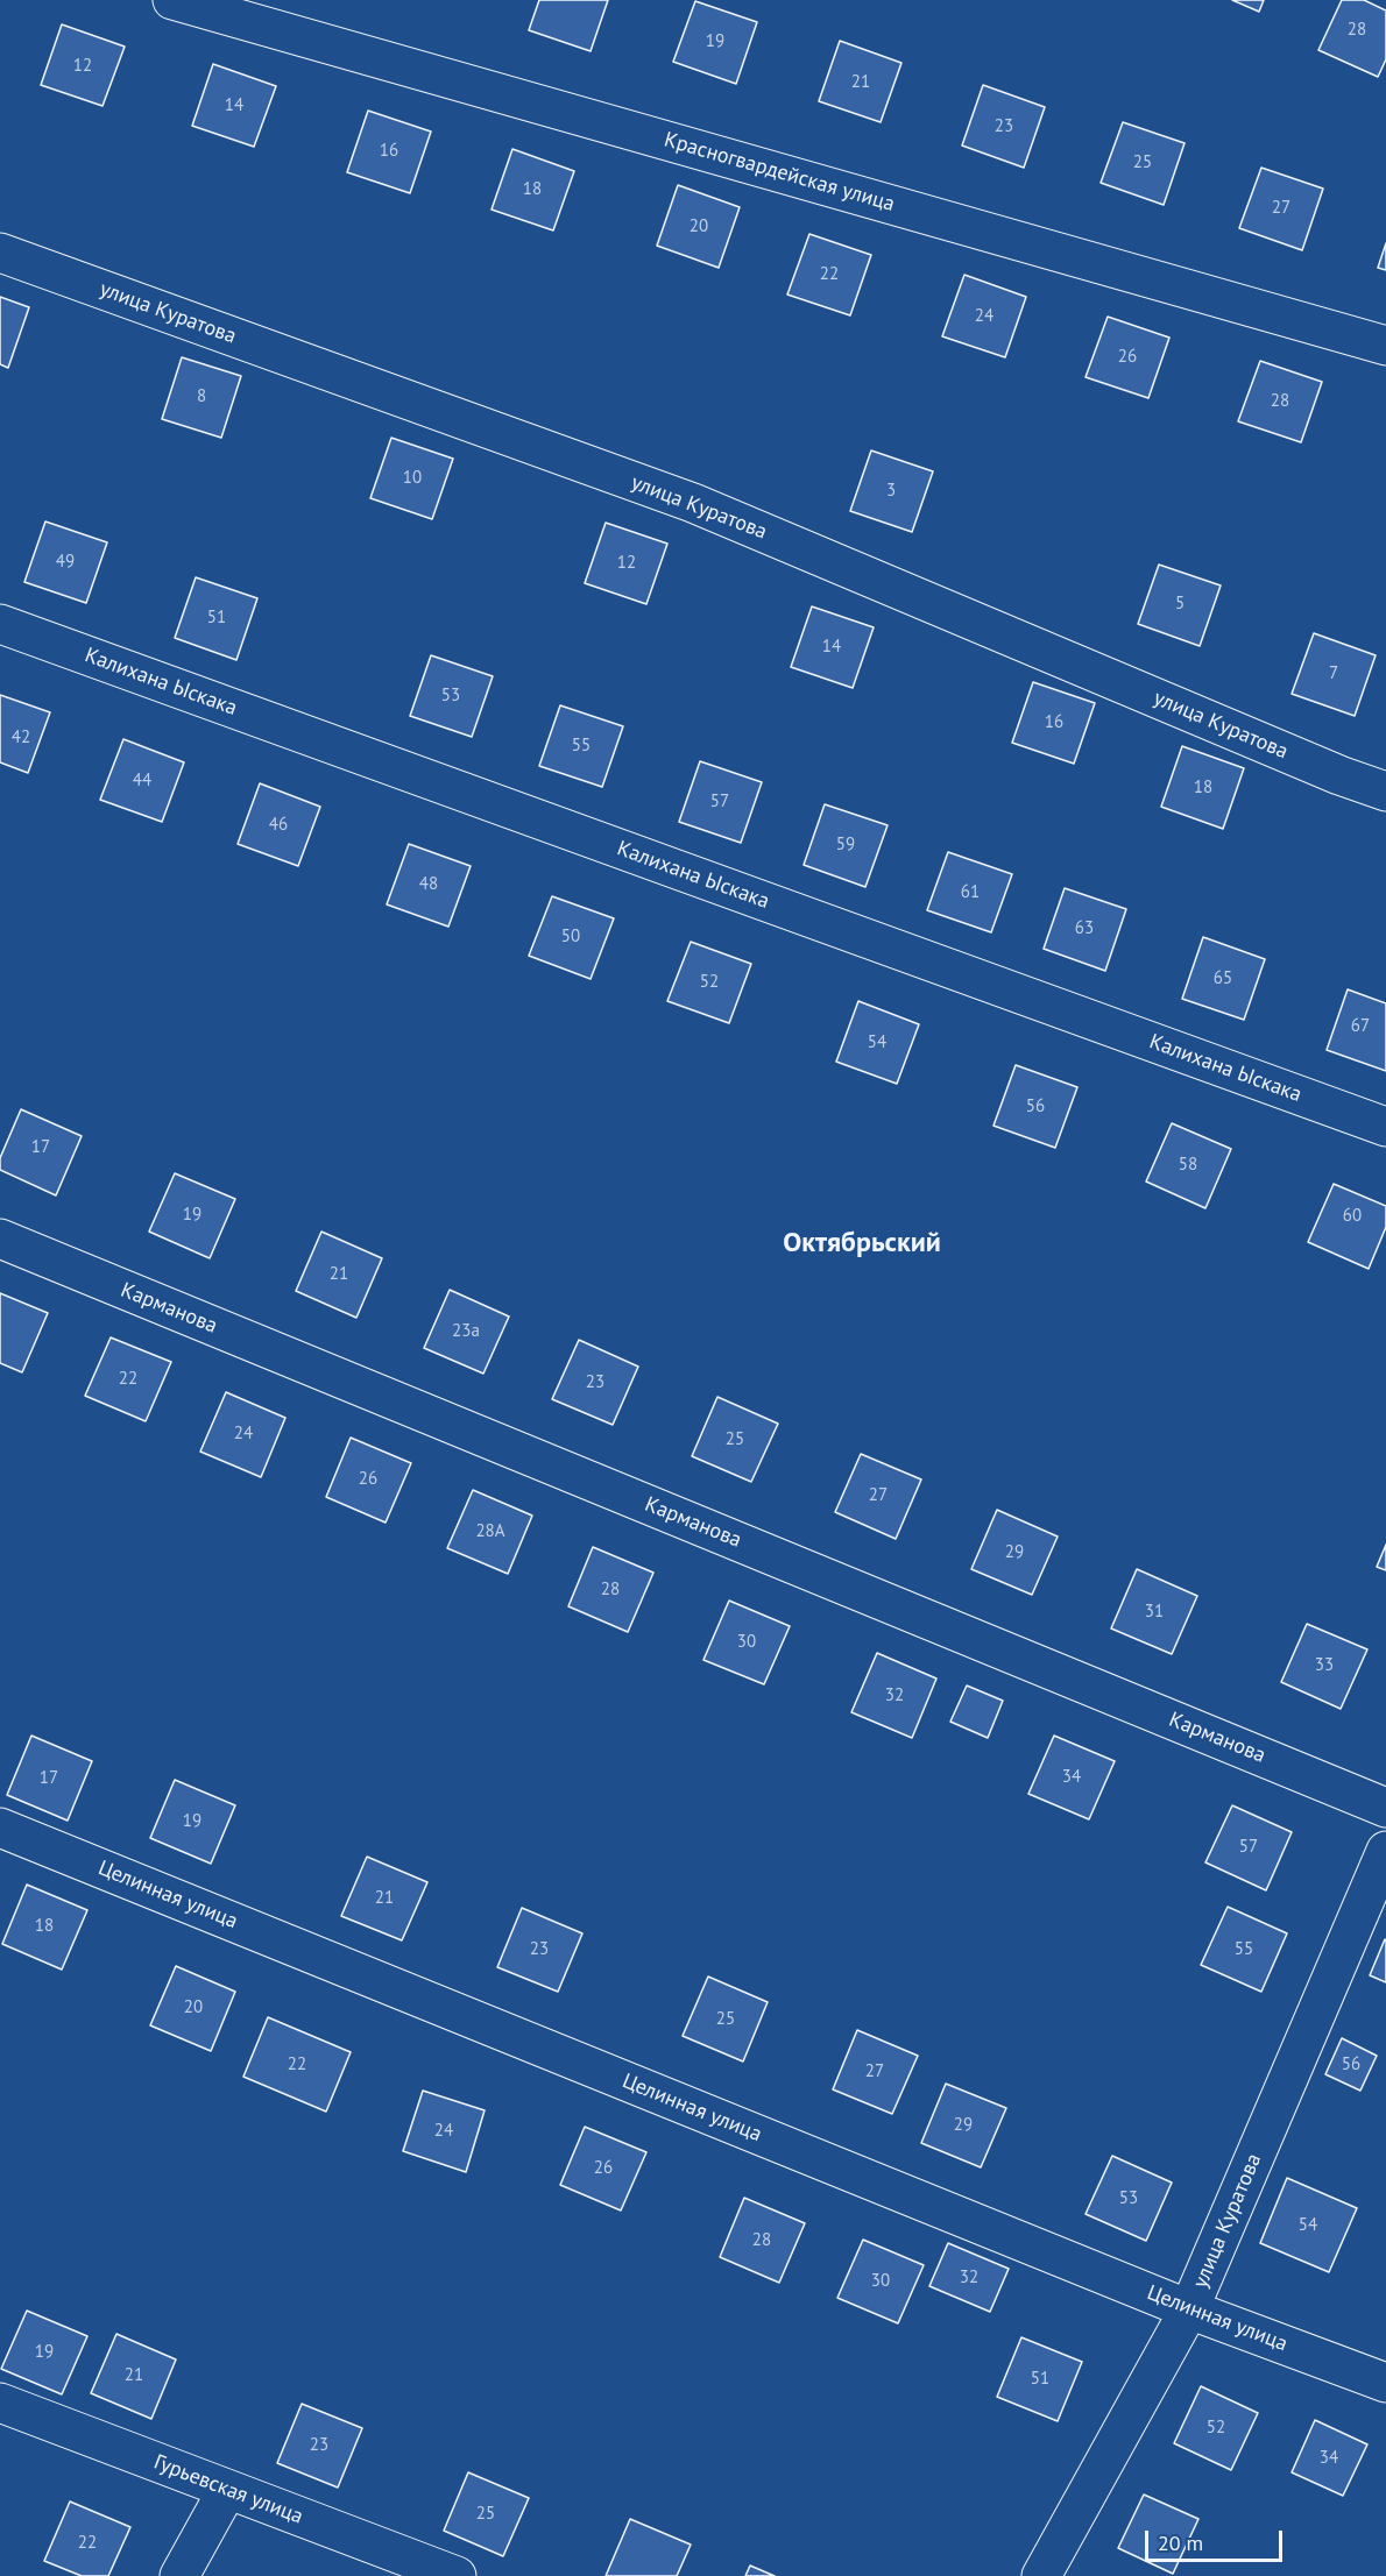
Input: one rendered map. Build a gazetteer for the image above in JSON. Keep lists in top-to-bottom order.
{
  "streets": {
    "street": [
      "Красногвардейская улица",
      "улица Куратова",
      "Калихана Ыскака",
      "Карманова",
      "Целинная улица",
      "Гурьевская улица"
    ]
  },
  "crossings": [
    ["улица Куратова", "Целинная улица"]
  ],
  "districts": ["Октябрьский"],
  "house_numbers": [
    "28",
    "19",
    "12",
    "21",
    "14",
    "23",
    "16",
    "25",
    "18",
    "27",
    "20",
    "22",
    "24",
    "26",
    "8",
    "28",
    "10",
    "3",
    "49",
    "12",
    "5",
    "51",
    "14",
    "7",
    "53",
    "16",
    "42",
    "55",
    "44",
    "18",
    "57",
    "46",
    "59",
    "48",
    "61",
    "63",
    "50",
    "65",
    "52",
    "67",
    "54",
    "56",
    "17",
    "58",
    "19",
    "60",
    "21",
    "23а",
    "22",
    "23",
    "24",
    "25",
    "26",
    "27",
    "28А",
    "29",
    "28",
    "31",
    "30",
    "33",
    "32",
    "34",
    "17",
    "19",
    "57",
    "21",
    "18",
    "23",
    "55",
    "20",
    "25",
    "22",
    "56",
    "27",
    "29",
    "24",
    "26",
    "53",
    "54",
    "28",
    "32",
    "30",
    "19",
    "21",
    "51",
    "52",
    "23",
    "34",
    "25",
    "22"
  ],
  "scale_bar": "20 m"
}
